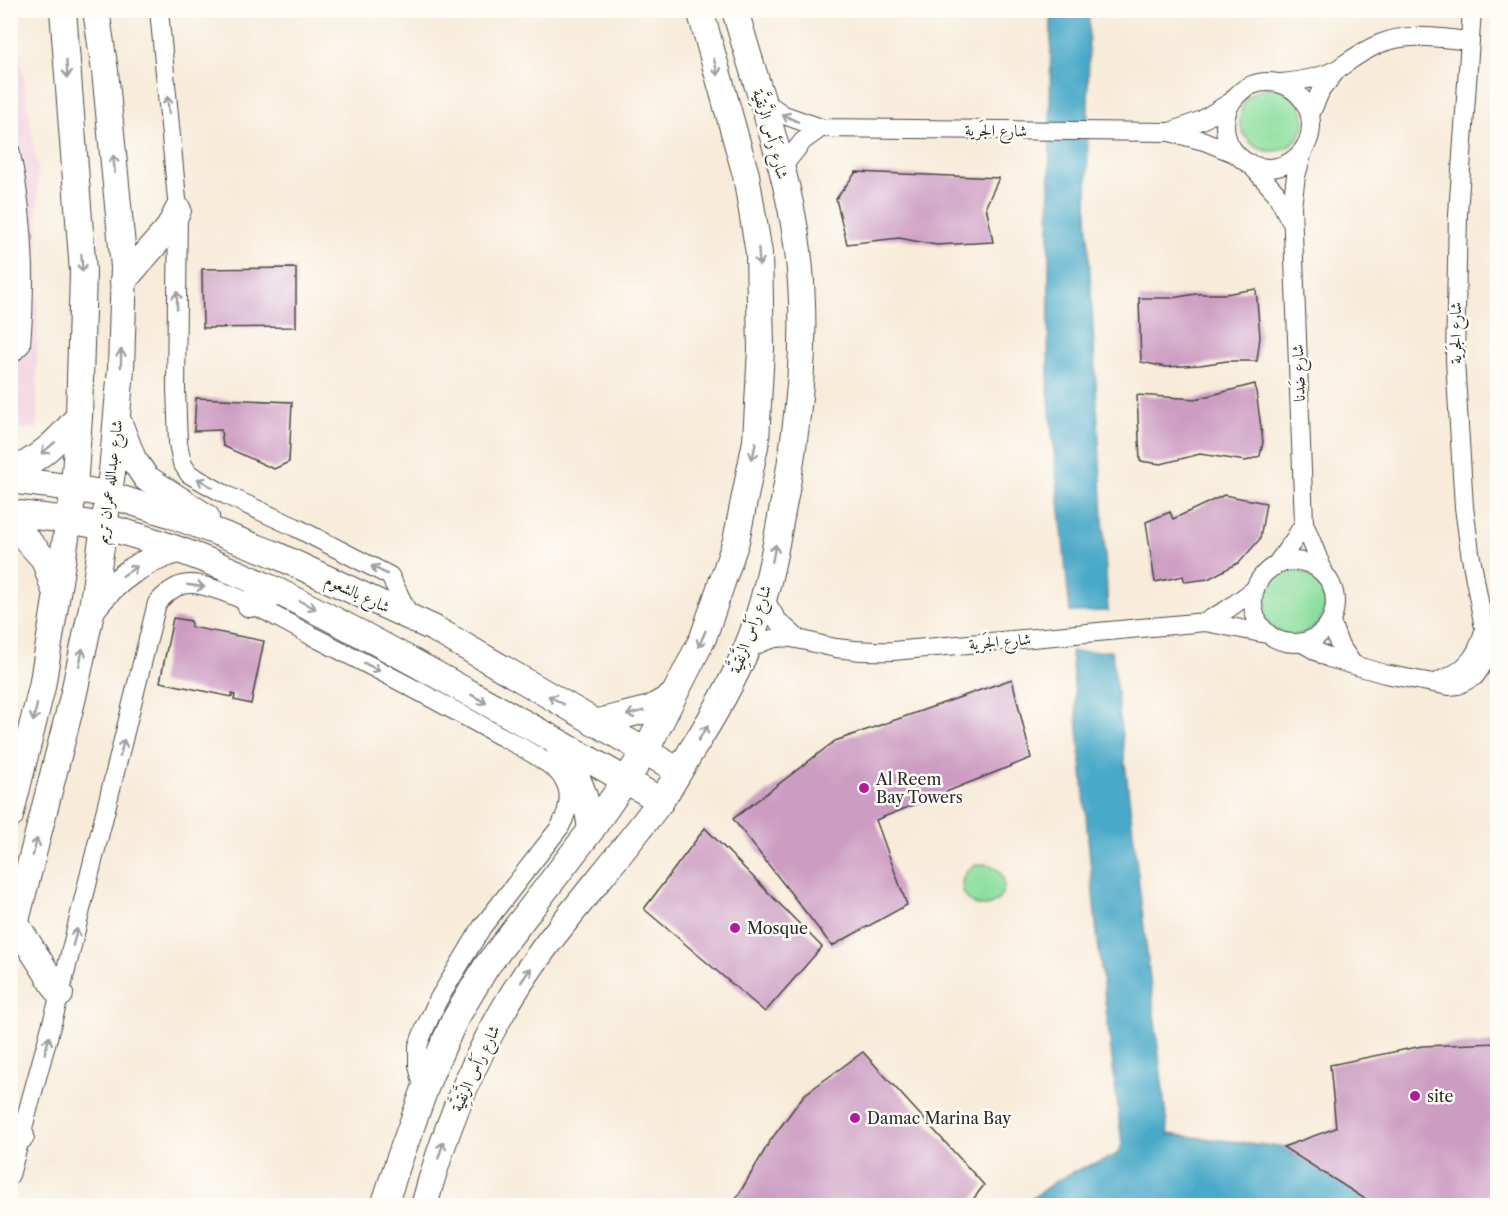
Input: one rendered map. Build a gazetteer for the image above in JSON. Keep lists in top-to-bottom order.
{
  "streets": {
    "street": [
      "شارع الجَرية",
      "شارع رَأس الرَّنقِيَّة",
      "شارع ضَدنا",
      "شارع عبدالله عمران تريم",
      "شارع بالشعوم"
    ]
  },
  "crossings": [
    ["شارع الجَرية", "شارع رَأس الرَّنقِيَّة"],
    ["شارع الجَرية", "شارع ضَدنا"],
    ["شارع رَأس الرَّنقِيَّة", "شارع بالشعوم"],
    ["شارع عبدالله عمران تريم", "شارع بالشعوم"]
  ],
  "places": [
    "Al Reem Bay Towers",
    "Mosque",
    "site",
    "Damac Marina Bay"
  ]
}
